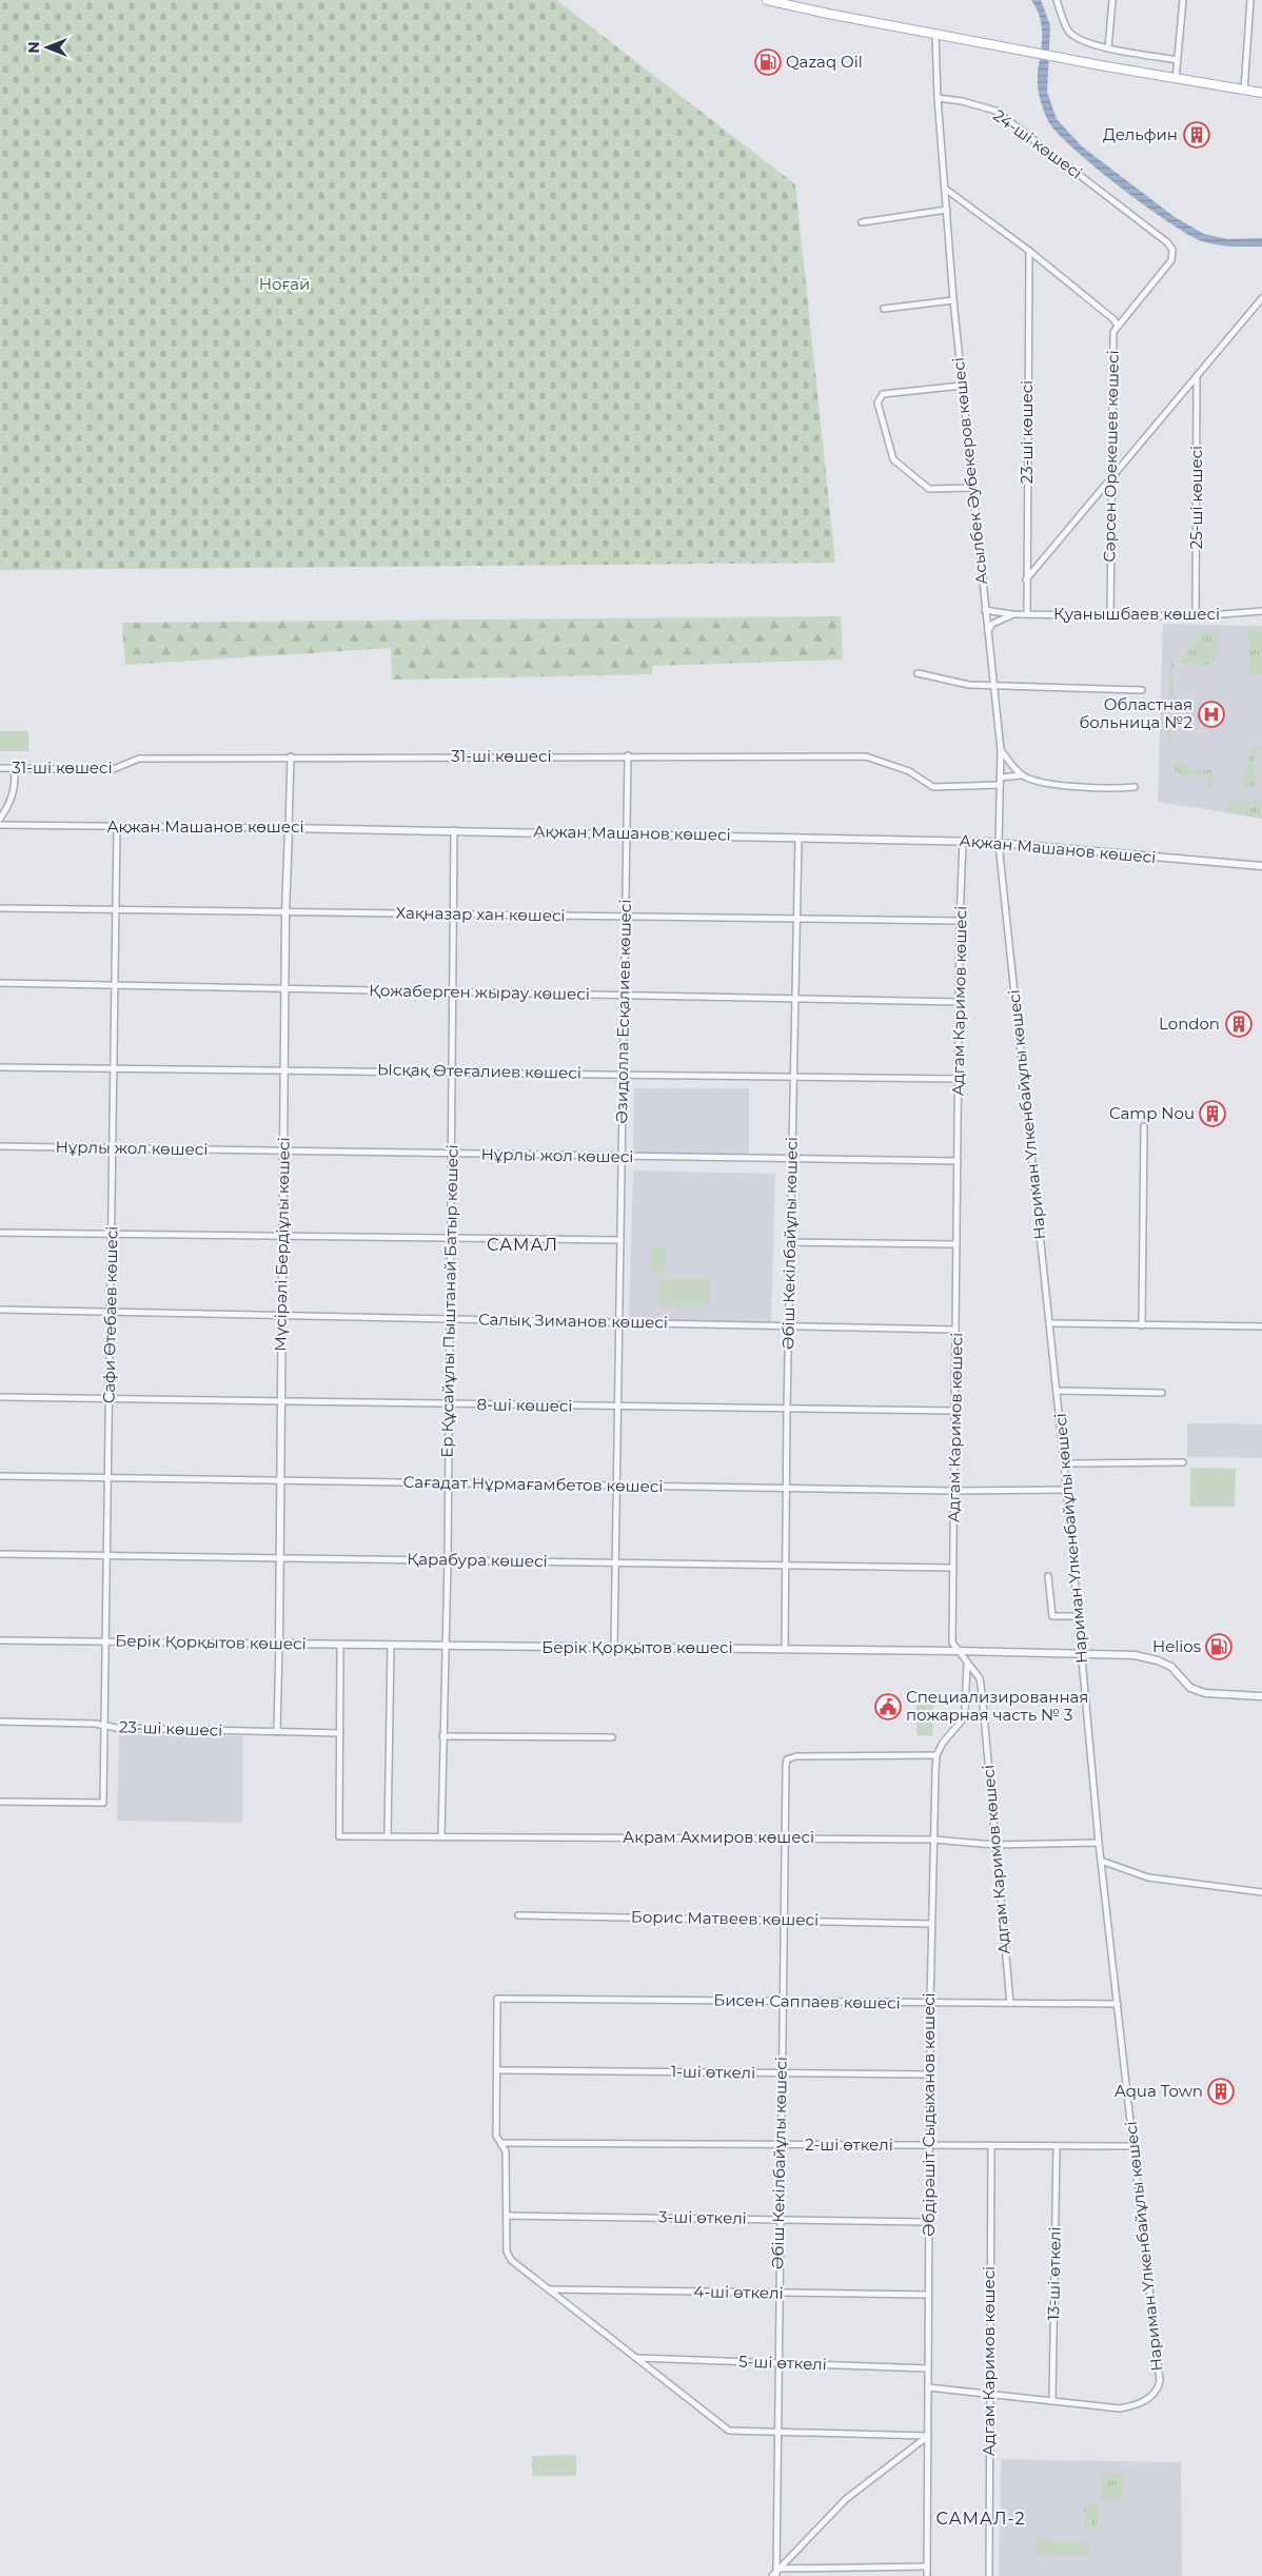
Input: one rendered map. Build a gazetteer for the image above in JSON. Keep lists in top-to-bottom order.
{
  "streets": {
    "street": [
      "24-ші көшесі",
      "23-ші көшесі",
      "Сәрсен Орекешев көшесі",
      "Асылбек Әубекеров көшесі",
      "25-ші көшесі",
      "Қуанышбаев көшесі",
      "31-ші көшесі",
      "Ақжан Машанов көшесі",
      "Хақназар хан көшесі",
      "Қожаберген жырау көшесі",
      "Адгам Каримов көшесі",
      "Әзидолла Есқалиев көшесі",
      "Ысқақ Өтеғалиев көшесі",
      "Нариман Үлкенбайұлы көшесі",
      "Нұрлы жол көшесі",
      "Әбіш Кекілбайұлы көшесі",
      "Мүсірәлі Бердіұлы көшесі",
      "Ер Құсайұлы Пыштанай Батыр көшесі",
      "Сафи Өтебаев көшесі",
      "Салық Зиманов көшесі",
      "8-шi көшесi",
      "Сағадат Нұрмағамбетов көшесі",
      "Қарабура көшесі",
      "Берік Қорқытов көшесі",
      "23-шi көшесi",
      "Акрам Ахмиров көшесі",
      "Борис Матвеев көшесі",
      "Бисен Саппаев көшесі",
      "1-ші өткелі",
      "Әбдірәшіт Сыдыханов көшесі",
      "2-ші өткелі",
      "3-ші өткелі",
      "13-ші өткелі",
      "4-ші өткелі",
      "5-ші өткелі"
    ]
  },
  "crossings": [
    ["24-ші көшесі", "Сәрсен Орекешев көшесі"],
    ["24-ші көшесі", "Асылбек Әубекеров көшесі"],
    ["23-ші көшесі", "Қуанышбаев көшесі"],
    ["Сәрсен Орекешев көшесі", "Қуанышбаев көшесі"],
    ["Асылбек Әубекеров көшесі", "Қуанышбаев көшесі"],
    ["Асылбек Әубекеров көшесі", "31-ші көшесі"],
    ["Асылбек Әубекеров көшесі", "Ақжан Машанов көшесі"],
    ["Асылбек Әубекеров көшесі", "Нариман Үлкенбайұлы көшесі"],
    ["25-ші көшесі", "Қуанышбаев көшесі"],
    ["31-ші көшесі", "Әзидолла Есқалиев көшесі"],
    ["31-ші көшесі", "Мүсірәлі Бердіұлы көшесі"],
    ["Ақжан Машанов көшесі", "Адгам Каримов көшесі"],
    ["Ақжан Машанов көшесі", "Әзидолла Есқалиев көшесі"],
    ["Ақжан Машанов көшесі", "Нариман Үлкенбайұлы көшесі"],
    ["Ақжан Машанов көшесі", "Әбіш Кекілбайұлы көшесі"],
    ["Ақжан Машанов көшесі", "Мүсірәлі Бердіұлы көшесі"],
    ["Ақжан Машанов көшесі", "Ер Құсайұлы Пыштанай Батыр көшесі"],
    ["Ақжан Машанов көшесі", "Сафи Өтебаев көшесі"],
    ["Хақназар хан көшесі", "Адгам Каримов көшесі"],
    ["Хақназар хан көшесі", "Әзидолла Есқалиев көшесі"],
    ["Хақназар хан көшесі", "Әбіш Кекілбайұлы көшесі"],
    ["Хақназар хан көшесі", "Мүсірәлі Бердіұлы көшесі"],
    ["Хақназар хан көшесі", "Ер Құсайұлы Пыштанай Батыр көшесі"],
    ["Хақназар хан көшесі", "Сафи Өтебаев көшесі"],
    ["Қожаберген жырау көшесі", "Адгам Каримов көшесі"],
    ["Қожаберген жырау көшесі", "Әзидолла Есқалиев көшесі"],
    ["Қожаберген жырау көшесі", "Әбіш Кекілбайұлы көшесі"],
    ["Қожаберген жырау көшесі", "Мүсірәлі Бердіұлы көшесі"],
    ["Қожаберген жырау көшесі", "Ер Құсайұлы Пыштанай Батыр көшесі"],
    ["Қожаберген жырау көшесі", "Сафи Өтебаев көшесі"],
    ["Адгам Каримов көшесі", "Ысқақ Өтеғалиев көшесі"],
    ["Адгам Каримов көшесі", "Нұрлы жол көшесі"],
    ["Адгам Каримов көшесі", "Салық Зиманов көшесі"],
    ["Адгам Каримов көшесі", "8-шi көшесi"],
    ["Адгам Каримов көшесі", "Сағадат Нұрмағамбетов көшесі"],
    ["Адгам Каримов көшесі", "Қарабура көшесі"],
    ["Адгам Каримов көшесі", "Берік Қорқытов көшесі"],
    ["Адгам Каримов көшесі", "Акрам Ахмиров көшесі"],
    ["Адгам Каримов көшесі", "Бисен Саппаев көшесі"],
    ["Адгам Каримов көшесі", "2-ші өткелі"],
    ["Әзидолла Есқалиев көшесі", "Ысқақ Өтеғалиев көшесі"],
    ["Әзидолла Есқалиев көшесі", "Нұрлы жол көшесі"],
    ["Әзидолла Есқалиев көшесі", "Салық Зиманов көшесі"],
    ["Әзидолла Есқалиев көшесі", "8-шi көшесi"],
    ["Әзидолла Есқалиев көшесі", "Сағадат Нұрмағамбетов көшесі"],
    ["Әзидолла Есқалиев көшесі", "Қарабура көшесі"],
    ["Әзидолла Есқалиев көшесі", "Берік Қорқытов көшесі"],
    ["Ысқақ Өтеғалиев көшесі", "Әбіш Кекілбайұлы көшесі"],
    ["Ысқақ Өтеғалиев көшесі", "Мүсірәлі Бердіұлы көшесі"],
    ["Ысқақ Өтеғалиев көшесі", "Ер Құсайұлы Пыштанай Батыр көшесі"],
    ["Ысқақ Өтеғалиев көшесі", "Сафи Өтебаев көшесі"],
    ["Нариман Үлкенбайұлы көшесі", "Сағадат Нұрмағамбетов көшесі"],
    ["Нариман Үлкенбайұлы көшесі", "Берік Қорқытов көшесі"],
    ["Нариман Үлкенбайұлы көшесі", "Акрам Ахмиров көшесі"],
    ["Нариман Үлкенбайұлы көшесі", "Бисен Саппаев көшесі"],
    ["Нариман Үлкенбайұлы көшесі", "2-ші өткелі"],
    ["Нариман Үлкенбайұлы көшесі", "13-ші өткелі"],
    ["Нұрлы жол көшесі", "Әбіш Кекілбайұлы көшесі"],
    ["Нұрлы жол көшесі", "Мүсірәлі Бердіұлы көшесі"],
    ["Нұрлы жол көшесі", "Ер Құсайұлы Пыштанай Батыр көшесі"],
    ["Нұрлы жол көшесі", "Сафи Өтебаев көшесі"],
    ["Әбіш Кекілбайұлы көшесі", "Салық Зиманов көшесі"],
    ["Әбіш Кекілбайұлы көшесі", "8-шi көшесi"],
    ["Әбіш Кекілбайұлы көшесі", "Сағадат Нұрмағамбетов көшесі"],
    ["Әбіш Кекілбайұлы көшесі", "Қарабура көшесі"],
    ["Әбіш Кекілбайұлы көшесі", "Берік Қорқытов көшесі"],
    ["Әбіш Кекілбайұлы көшесі", "Акрам Ахмиров көшесі"],
    ["Әбіш Кекілбайұлы көшесі", "Борис Матвеев көшесі"],
    ["Әбіш Кекілбайұлы көшесі", "Бисен Саппаев көшесі"],
    ["Әбіш Кекілбайұлы көшесі", "1-ші өткелі"],
    ["Әбіш Кекілбайұлы көшесі", "Әбдірәшіт Сыдыханов көшесі"],
    ["Әбіш Кекілбайұлы көшесі", "2-ші өткелі"],
    ["Әбіш Кекілбайұлы көшесі", "3-ші өткелі"],
    ["Әбіш Кекілбайұлы көшесі", "4-ші өткелі"],
    ["Әбіш Кекілбайұлы көшесі", "5-ші өткелі"],
    ["Мүсірәлі Бердіұлы көшесі", "Салық Зиманов көшесі"],
    ["Мүсірәлі Бердіұлы көшесі", "8-шi көшесi"],
    ["Мүсірәлі Бердіұлы көшесі", "Сағадат Нұрмағамбетов көшесі"],
    ["Мүсірәлі Бердіұлы көшесі", "Қарабура көшесі"],
    ["Мүсірәлі Бердіұлы көшесі", "Берік Қорқытов көшесі"],
    ["Мүсірәлі Бердіұлы көшесі", "23-шi көшесi"],
    ["Ер Құсайұлы Пыштанай Батыр көшесі", "Салық Зиманов көшесі"],
    ["Ер Құсайұлы Пыштанай Батыр көшесі", "8-шi көшесi"],
    ["Ер Құсайұлы Пыштанай Батыр көшесі", "Сағадат Нұрмағамбетов көшесі"],
    ["Ер Құсайұлы Пыштанай Батыр көшесі", "Қарабура көшесі"],
    ["Ер Құсайұлы Пыштанай Батыр көшесі", "Берік Қорқытов көшесі"],
    ["Ер Құсайұлы Пыштанай Батыр көшесі", "Акрам Ахмиров көшесі"],
    ["Сафи Өтебаев көшесі", "Салық Зиманов көшесі"],
    ["Сафи Өтебаев көшесі", "8-шi көшесi"],
    ["Сафи Өтебаев көшесі", "Сағадат Нұрмағамбетов көшесі"],
    ["Сафи Өтебаев көшесі", "Қарабура көшесі"],
    ["Сафи Өтебаев көшесі", "Берік Қорқытов көшесі"],
    ["Сафи Өтебаев көшесі", "23-шi көшесi"],
    ["23-шi көшесi", "Акрам Ахмиров көшесі"],
    ["Акрам Ахмиров көшесі", "Әбдірәшіт Сыдыханов көшесі"],
    ["Борис Матвеев көшесі", "Әбдірәшіт Сыдыханов көшесі"],
    ["Бисен Саппаев көшесі", "1-ші өткелі"],
    ["Бисен Саппаев көшесі", "Әбдірәшіт Сыдыханов көшесі"],
    ["1-ші өткелі", "Әбдірәшіт Сыдыханов көшесі"],
    ["Әбдірәшіт Сыдыханов көшесі", "2-ші өткелі"],
    ["Әбдірәшіт Сыдыханов көшесі", "3-ші өткелі"],
    ["Әбдірәшіт Сыдыханов көшесі", "4-ші өткелі"],
    ["Әбдірәшіт Сыдыханов көшесі", "5-ші өткелі"],
    ["2-ші өткелі", "13-ші өткелі"]
  ],
  "districts": ["САМАЛ", "САМАЛ-2"],
  "parks": ["Ноғай"],
  "places": {
    "fuel station": ["Qazaq Oil", "Helios"],
    "building": [
      "Дельфин",
      "London",
      "Camp Nou",
      "Aqua Town"
    ],
    "hospital": ["Областная больница №2"],
    "public building": ["Специализированная пожарная часть № 3"]
  },
  "north": "left"
}
